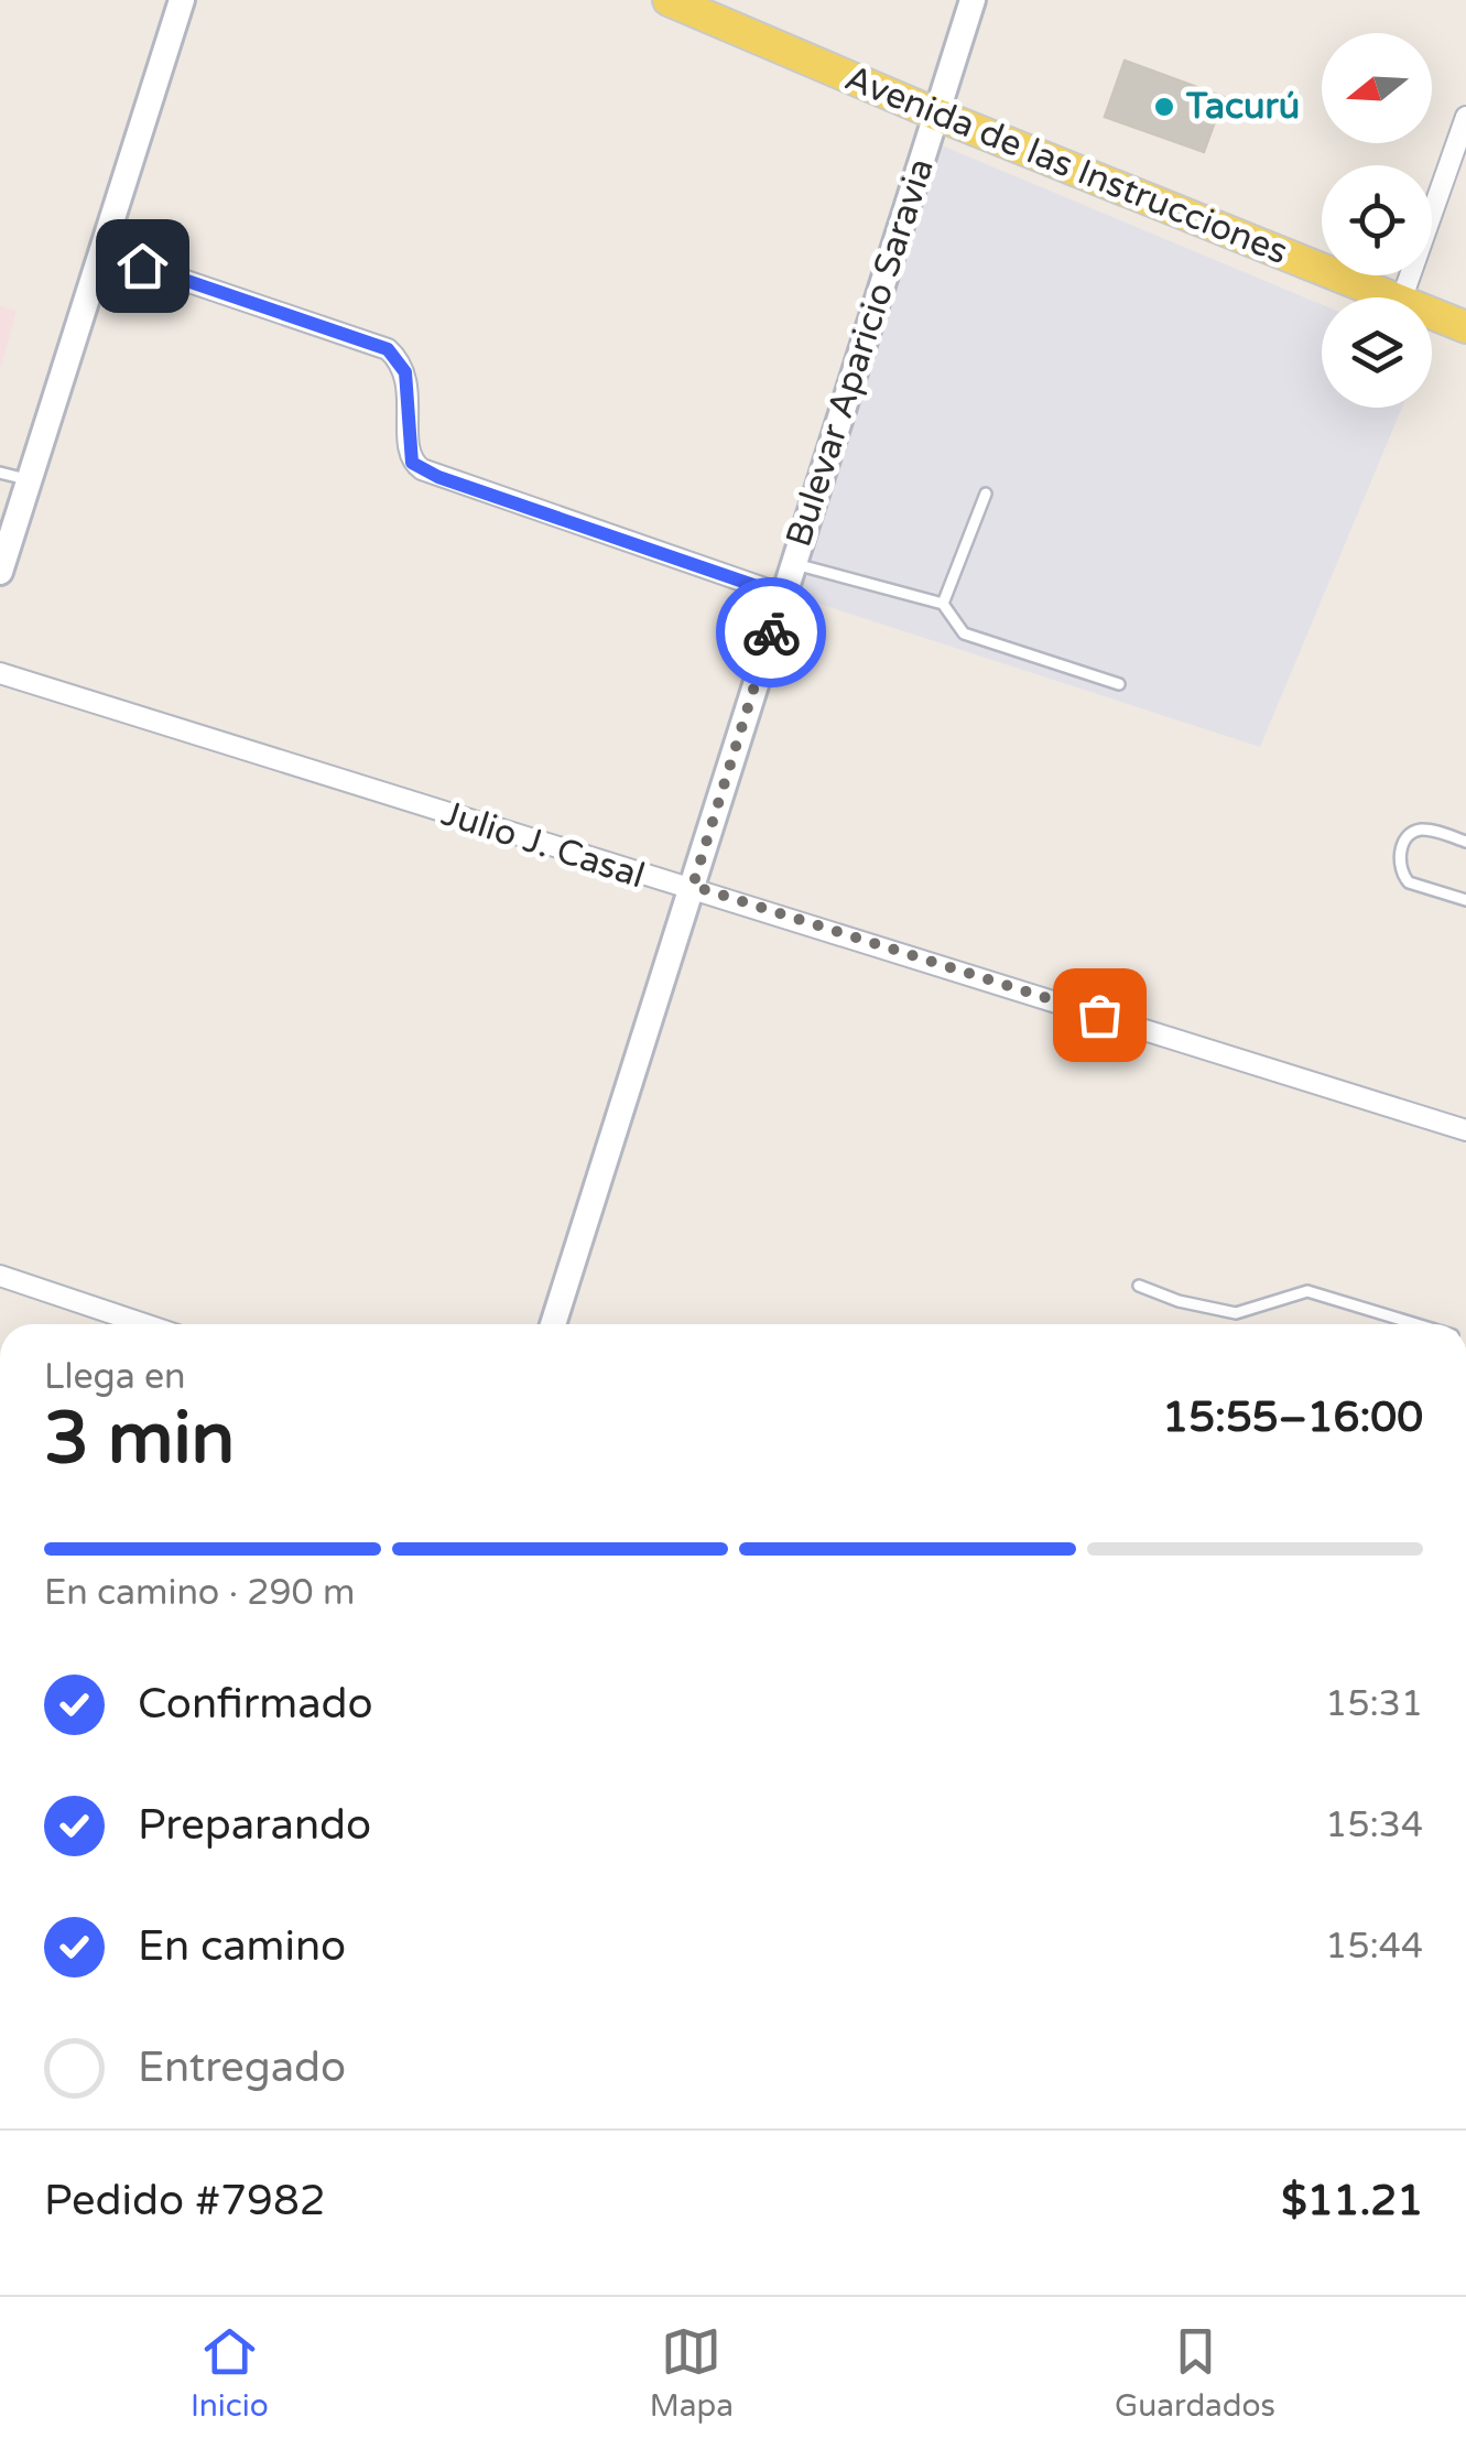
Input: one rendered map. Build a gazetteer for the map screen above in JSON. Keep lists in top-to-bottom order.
{
  "streets": {
    "main road": ["Avenida de las Instrucciones"],
    "street": ["Bulevar Aparicio Saravia", "Julio J. Casal"]
  },
  "crossings": [
    ["Avenida de las Instrucciones", "Bulevar Aparicio Saravia"],
    ["Bulevar Aparicio Saravia", "Julio J. Casal"]
  ],
  "places": ["Tacurú"],
  "north": "left",
  "page": {
    "heading": ["3 min", "Llega en", "15:55–16:00"],
    "panel": ["Pedido #7982", "$11.21"],
    "bar": "En camino · 290 m",
    "list": [
      ["Confirmado", "15:31"],
      ["Preparando", "15:34"],
      ["En camino", "15:44"],
      "Entregado"
    ],
    "tabs": ["Inicio", "Mapa", "Guardados"]
  }
}
